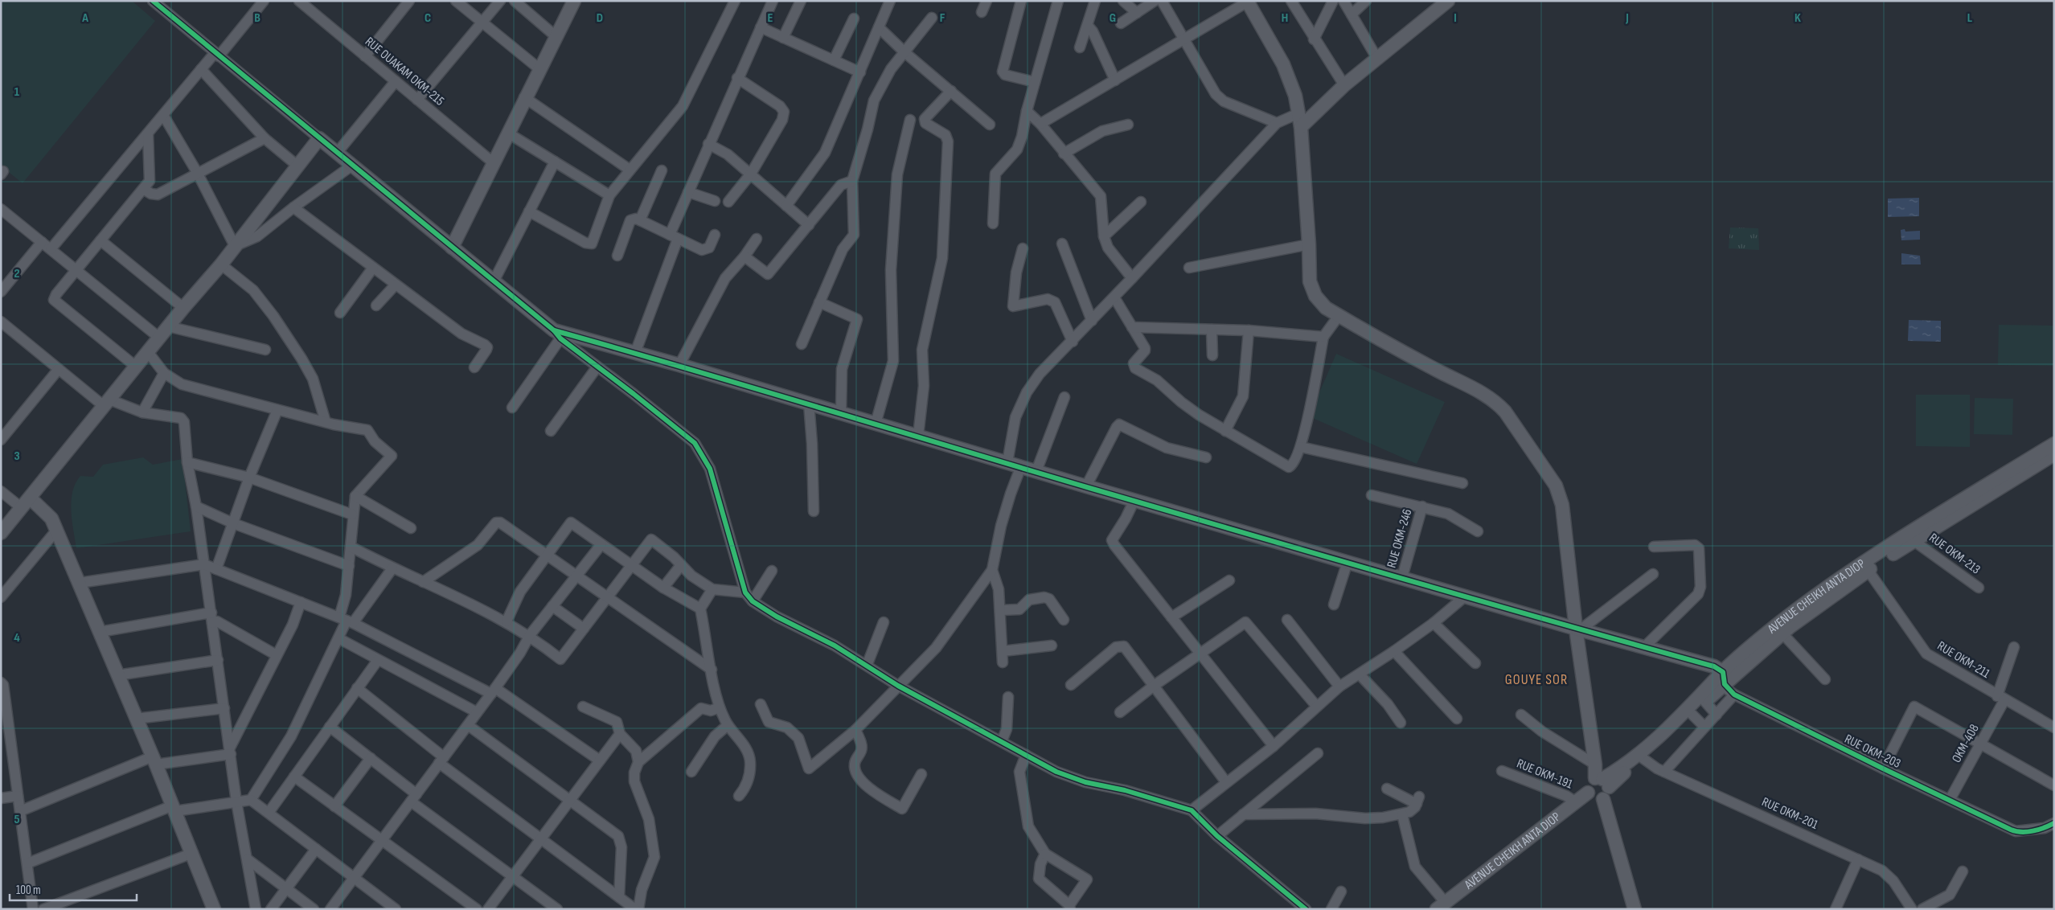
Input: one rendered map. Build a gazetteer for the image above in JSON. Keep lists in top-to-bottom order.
{
  "streets": {
    "street": [
      "RUE OUAKAM OKM-215",
      "RUE OKM-246",
      "RUE OKM-213",
      "AVENUE CHEIKH ANTA DIOP",
      "RUE OKM-211",
      "OKM-408",
      "RUE OKM-203",
      "RUE OKM-191",
      "RUE OKM-201"
    ]
  },
  "crossings": [
    ["RUE OKM-213", "AVENUE CHEIKH ANTA DIOP"],
    ["AVENUE CHEIKH ANTA DIOP", "RUE OKM-211"],
    ["AVENUE CHEIKH ANTA DIOP", "RUE OKM-203"],
    ["AVENUE CHEIKH ANTA DIOP", "RUE OKM-191"],
    ["AVENUE CHEIKH ANTA DIOP", "RUE OKM-201"],
    ["RUE OKM-211", "OKM-408"],
    ["OKM-408", "RUE OKM-203"]
  ],
  "districts": ["GOUYE SOR"],
  "scale_bar": "100 m",
  "grid": {
    "columns": [
      "A",
      "B",
      "C",
      "D",
      "E",
      "F",
      "G",
      "H",
      "I",
      "J",
      "K",
      "L"
    ],
    "rows": [
      "1",
      "2",
      "3",
      "4",
      "5"
    ]
  }
}
